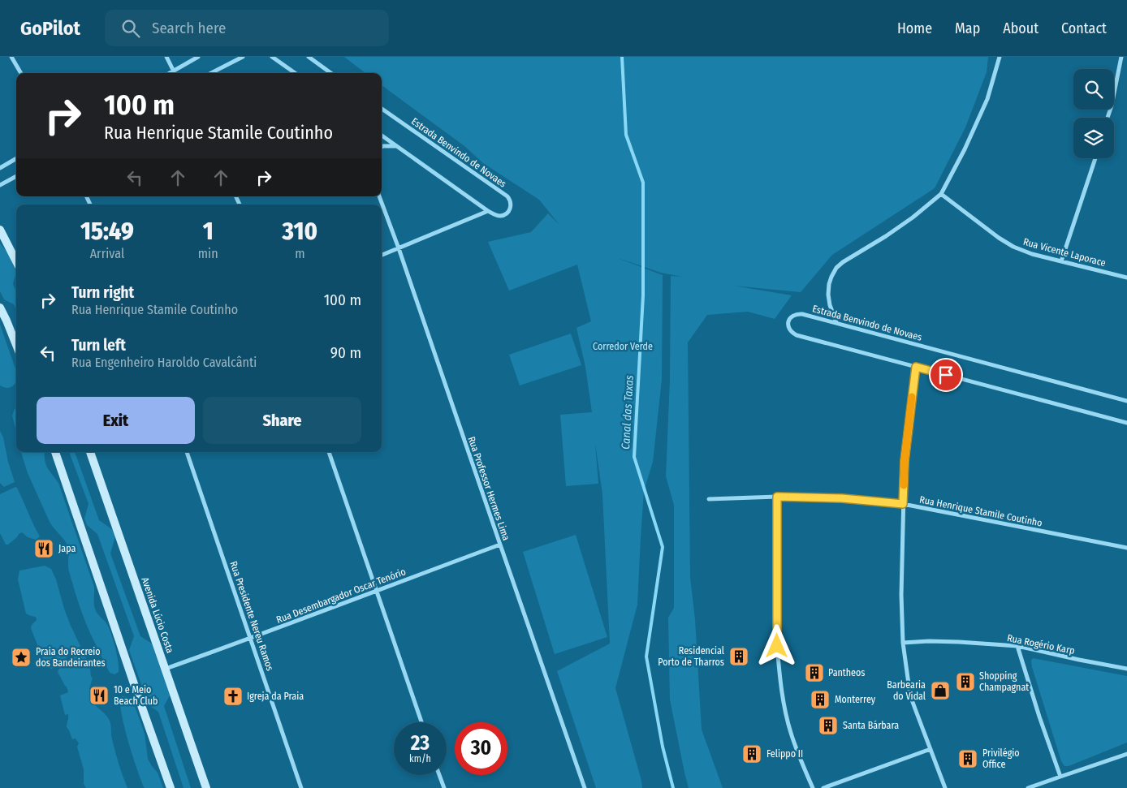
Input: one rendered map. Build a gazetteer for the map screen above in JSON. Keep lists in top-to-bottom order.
{
  "streets": {
    "main road": ["Avenida Lúcio Costa"],
    "street": [
      "Estrada Benvindo de Novaes",
      "Rua Vicente Laporace",
      "Rua Professor Hermes Lima",
      "Rua Henrique Stamile Coutinho",
      "Rua Desembargador Oscar Tenório",
      "Rua Presidente Nereu Ramos",
      "Rua Rogério Karp"
    ]
  },
  "crossings": [
    ["Rua Professor Hermes Lima", "Rua Desembargador Oscar Tenório"],
    ["Rua Desembargador Oscar Tenório", "Avenida Lúcio Costa"],
    ["Rua Desembargador Oscar Tenório", "Rua Presidente Nereu Ramos"]
  ],
  "water": ["Canal das Taxas"],
  "parks": ["Corredor Verde"],
  "places": {
    "restaurant": ["Japa", "10 e Meio Beach Club"],
    "building": [
      "Residencial Porto de Tharros",
      "Pantheos",
      "Shopping Champagnat",
      "Monterrey",
      "Santa Bárbara",
      "Felippo II",
      "Privilégio Office"
    ],
    "place": ["Praia do Recreio dos Bandeirantes"],
    "shop": ["Barbearia do Vidal"],
    "church": ["Igreja da Praia"]
  },
  "page": {
    "header": "GoPilot",
    "search": "Search here",
    "nav": [
      "Home",
      "Map",
      "About",
      "Contact"
    ],
    "turn": ["100 m", "Rua Henrique Stamile Coutinho"],
    "eta": [
      "15:49",
      "Arrival",
      "1",
      "min",
      "310",
      "m"
    ],
    "list": [
      {
        "name": "Turn right",
        "note": "Rua Henrique Stamile Coutinho",
        "value": "100 m"
      },
      {
        "name": "Turn left",
        "note": "Rua Engenheiro Haroldo Cavalcânti",
        "value": "90 m"
      }
    ],
    "buttons": ["Exit", "Share"],
    "speed": "23 km/h",
    "limit": "30"
  }
}
